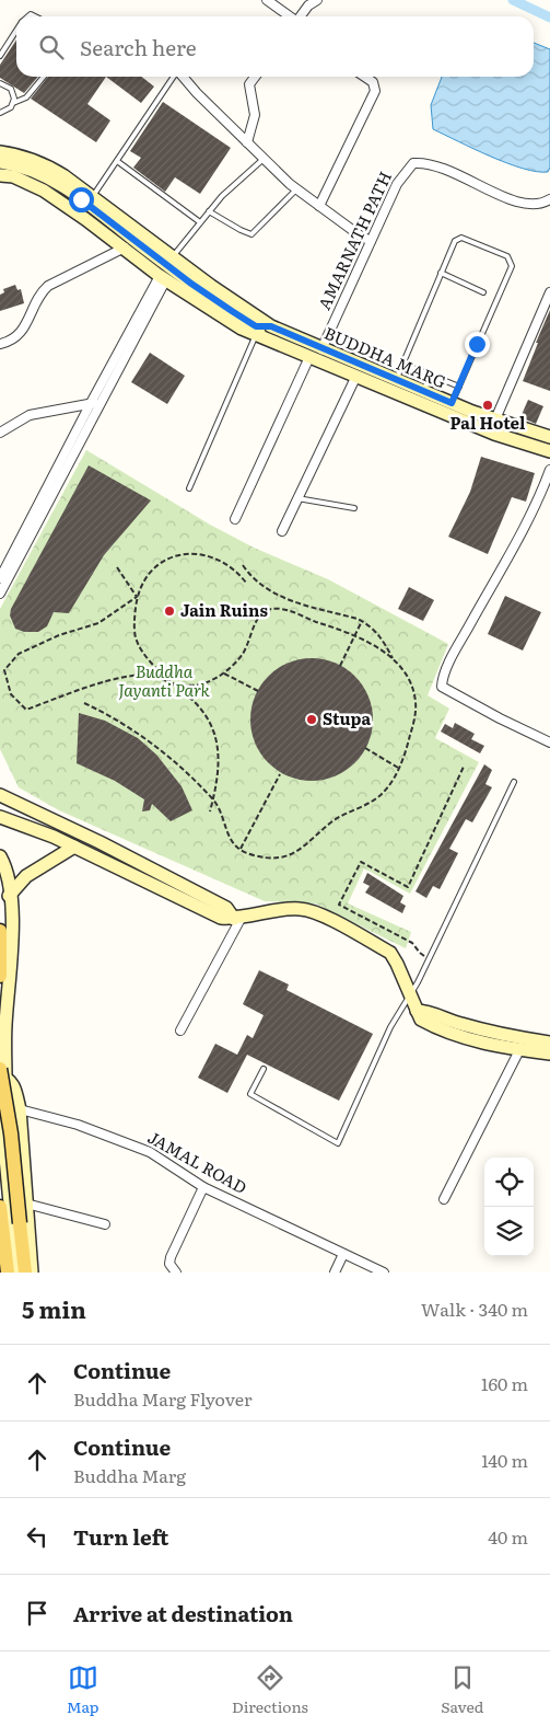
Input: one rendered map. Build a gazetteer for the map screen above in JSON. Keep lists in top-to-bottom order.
{
  "streets": {
    "main road": ["BUDDHA MARG"],
    "street": ["AMARNATH PATH", "JAMAL ROAD"]
  },
  "crossings": [
    ["AMARNATH PATH", "BUDDHA MARG"]
  ],
  "parks": ["Buddha Jayanti Park"],
  "places": ["Pal Hotel", "Jain Ruins", "Stupa"],
  "page": {
    "search": "Search here",
    "heading": ["5 min", "Walk · 340 m"],
    "list": [
      ["Continue", "Buddha Marg Flyover", "160 m"],
      ["Continue", "Buddha Marg", "140 m"],
      ["Turn left", "40 m"],
      "Arrive at destination"
    ],
    "nav": ["Map", "Directions", "Saved"]
  }
}
